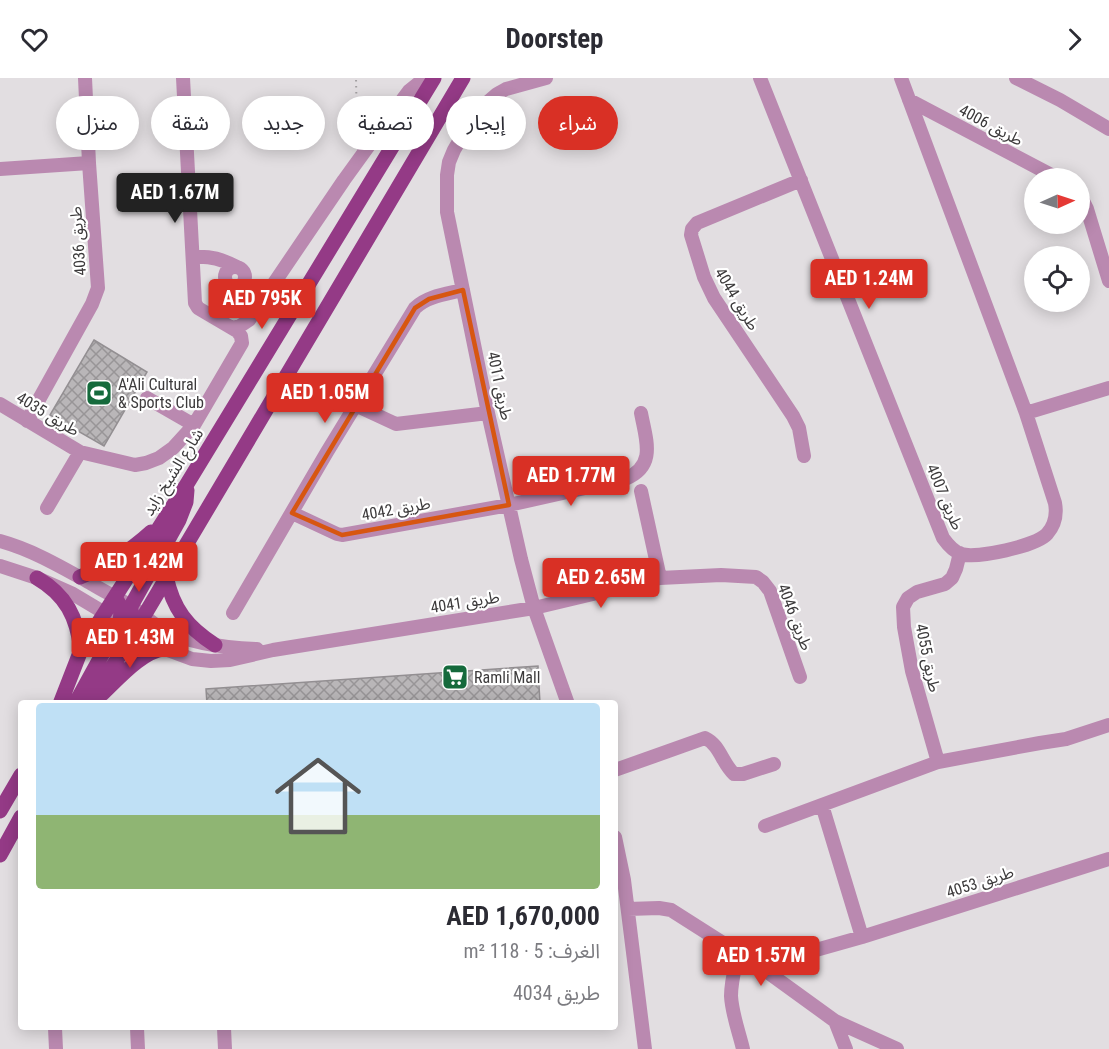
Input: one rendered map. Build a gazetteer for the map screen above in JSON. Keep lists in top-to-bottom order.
{
  "streets": {
    "main road": ["شارع الشيخ زايد"],
    "street": [
      "طريق 4006",
      "طريق 4036",
      "طريق 4044",
      "طريق 4011",
      "طريق 4035",
      "طريق 4007",
      "طريق 4042",
      "طريق 4041",
      "طريق 4046",
      "طريق 4055",
      "طريق 4053"
    ]
  },
  "crossings": [
    ["طريق 4006", "طريق 4007"],
    ["طريق 4036", "طريق 4035"],
    ["طريق 4044", "طريق 4007"],
    ["طريق 4011", "طريق 4042"],
    ["طريق 4011", "طريق 4041"],
    ["شارع الشيخ زايد", "طريق 4041"],
    ["طريق 4007", "طريق 4055"],
    ["طريق 4041", "طريق 4046"]
  ],
  "places": {
    "sports": ["A'Ali Cultural & Sports Club"],
    "supermarket": ["Ramli Mall"]
  },
  "north": "right",
  "page": {
    "header": "Doorstep",
    "chip": [
      "شراء",
      "إيجار",
      "تصفية",
      "جديد",
      "شقة",
      "منزل"
    ],
    "price": [
      "AED 1.67M",
      "AED 1.24M",
      "AED 795K",
      "AED 1.05M",
      "AED 1.77M",
      "AED 1.42M",
      "AED 2.65M",
      "AED 1.43M",
      "AED 1.57M"
    ],
    "list": [
      {
        "name": "AED 1,670,000",
        "note": "الغرف: 5 · 118 m² · طريق 4034"
      }
    ]
  }
}
